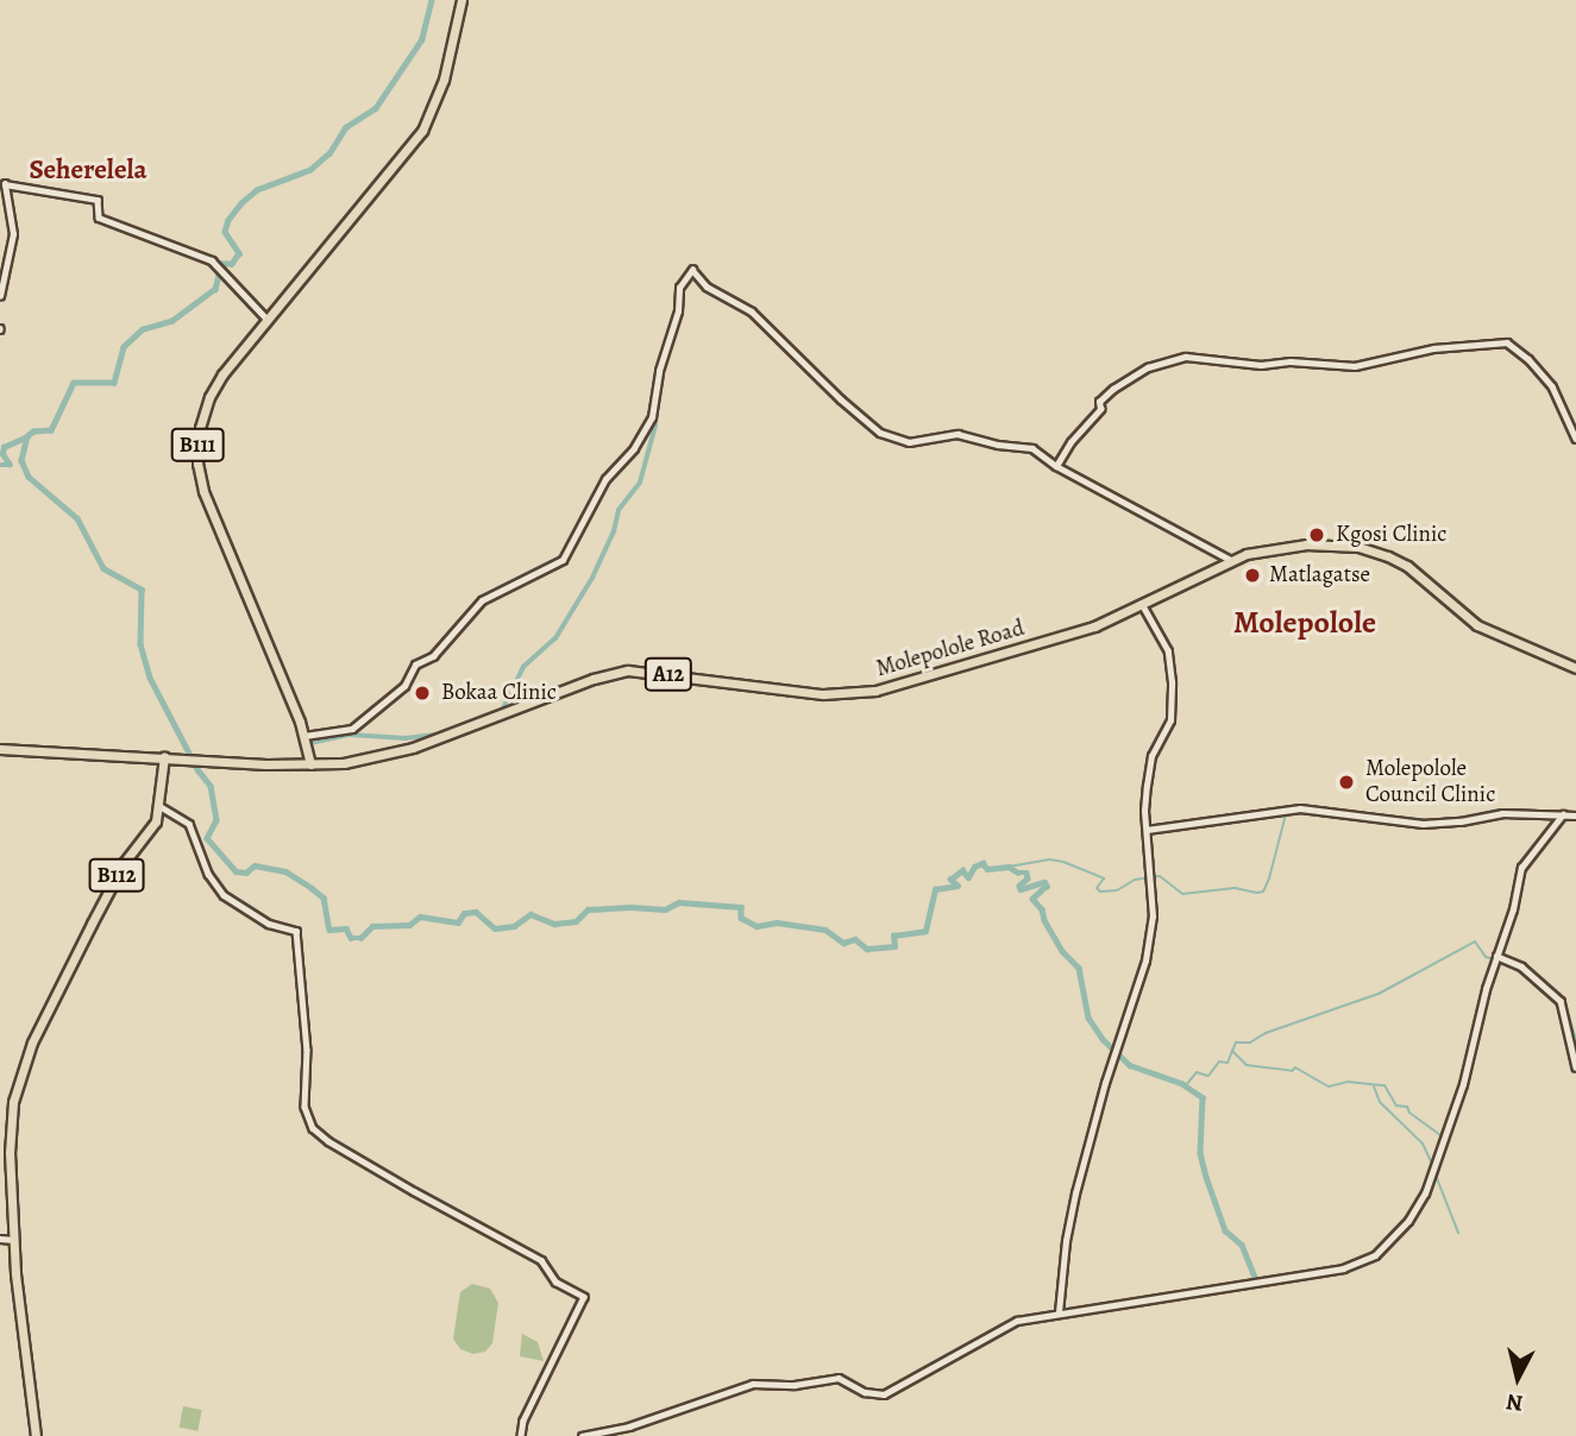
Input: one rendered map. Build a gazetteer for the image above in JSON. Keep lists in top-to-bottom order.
{
  "streets": {
    "main road": [
      "B111",
      "Molepolole Road",
      "A12",
      "B112"
    ]
  },
  "crossings": [
    ["B111", "Molepolole Road"],
    ["Molepolole Road", "B112"]
  ],
  "districts": ["Seherelela", "Molepolole"],
  "places": [
    "Kgosi Clinic",
    "Matlagatse",
    "Bokaa Clinic",
    "Molepolole Council Clinic"
  ],
  "north": "bottom"
}
